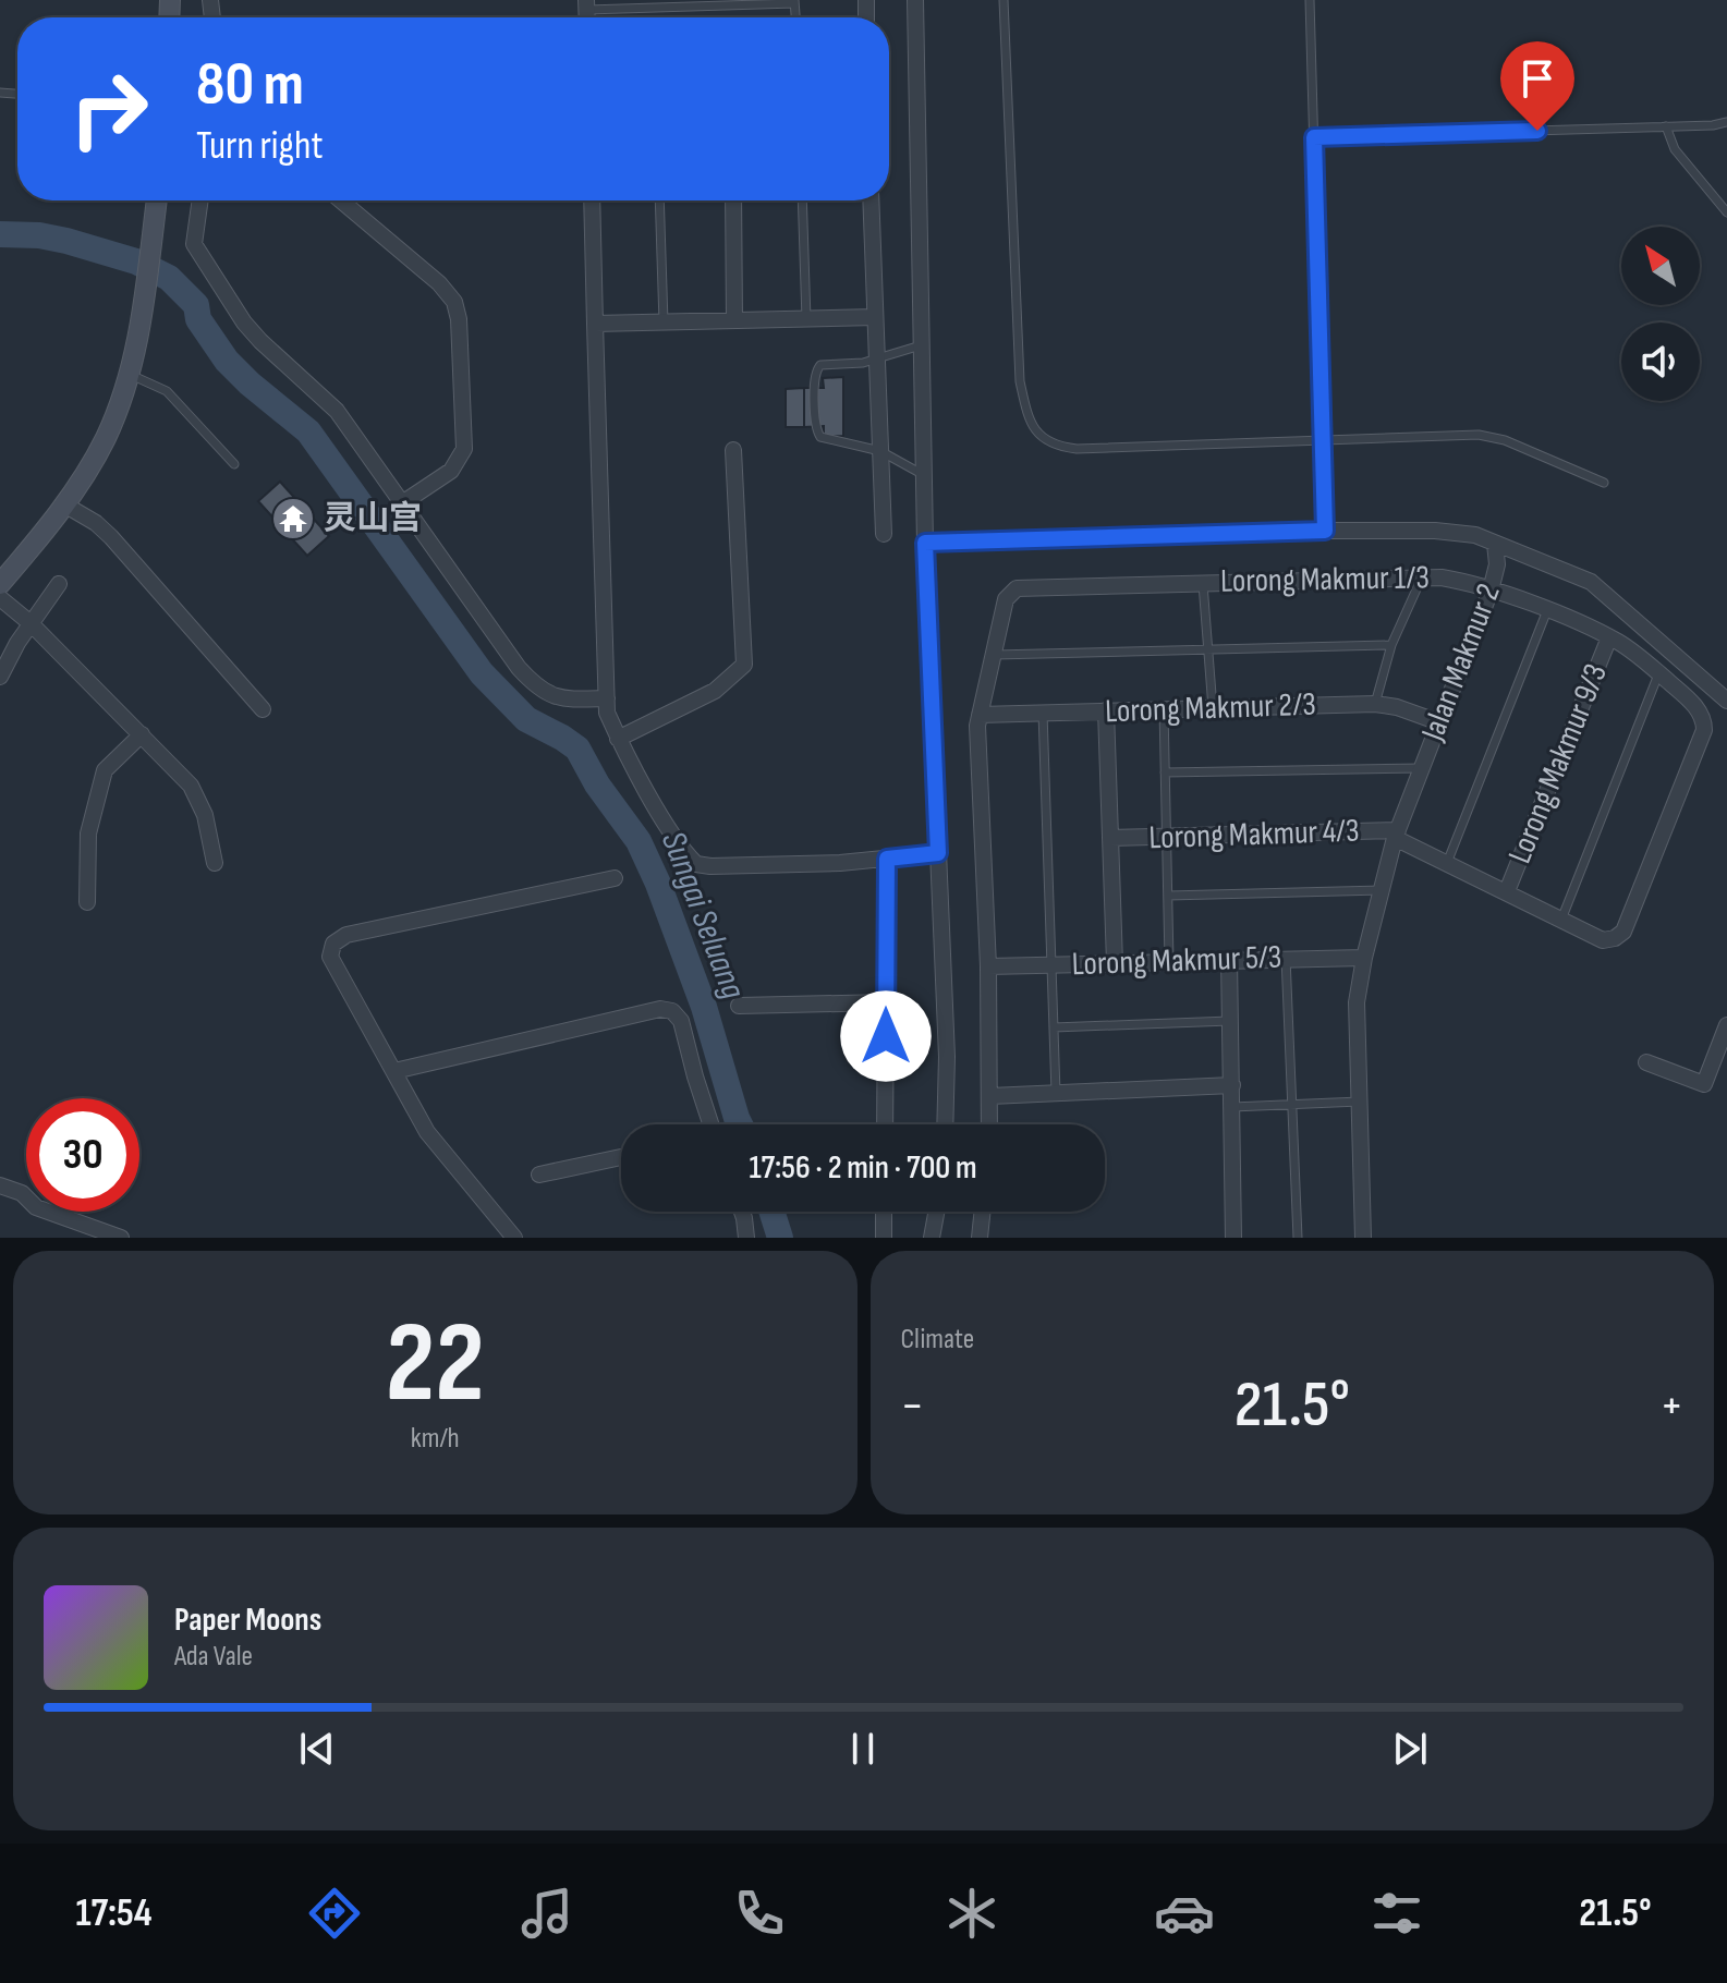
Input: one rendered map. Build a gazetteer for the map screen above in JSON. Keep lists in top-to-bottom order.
{
  "streets": {
    "street": [
      "Lorong Makmur 1/3",
      "Jalan Makmur 2",
      "Lorong Makmur 2/3",
      "Lorong Makmur 9/3",
      "Lorong Makmur 4/3",
      "Lorong Makmur 5/3"
    ]
  },
  "crossings": [
    ["Lorong Makmur 1/3", "Jalan Makmur 2"],
    ["Lorong Makmur 1/3", "Lorong Makmur 9/3"],
    ["Jalan Makmur 2", "Lorong Makmur 2/3"],
    ["Jalan Makmur 2", "Lorong Makmur 4/3"],
    ["Jalan Makmur 2", "Lorong Makmur 5/3"]
  ],
  "water": ["Sungai Seluang"],
  "places": {
    "temple": ["灵山宫"]
  },
  "north": "top left",
  "page": {
    "turn": ["80 m", "Turn right"],
    "limit": "30",
    "trip": "17:56 · 2 min · 700 m",
    "tile": [
      ["22", "km/h"],
      "Climate"
    ],
    "heat": ["−", "21.5°", "+"],
    "song": ["Paper Moons", "Ada Vale"],
    "tabs": ["17:54", "21.5°"]
  }
}
